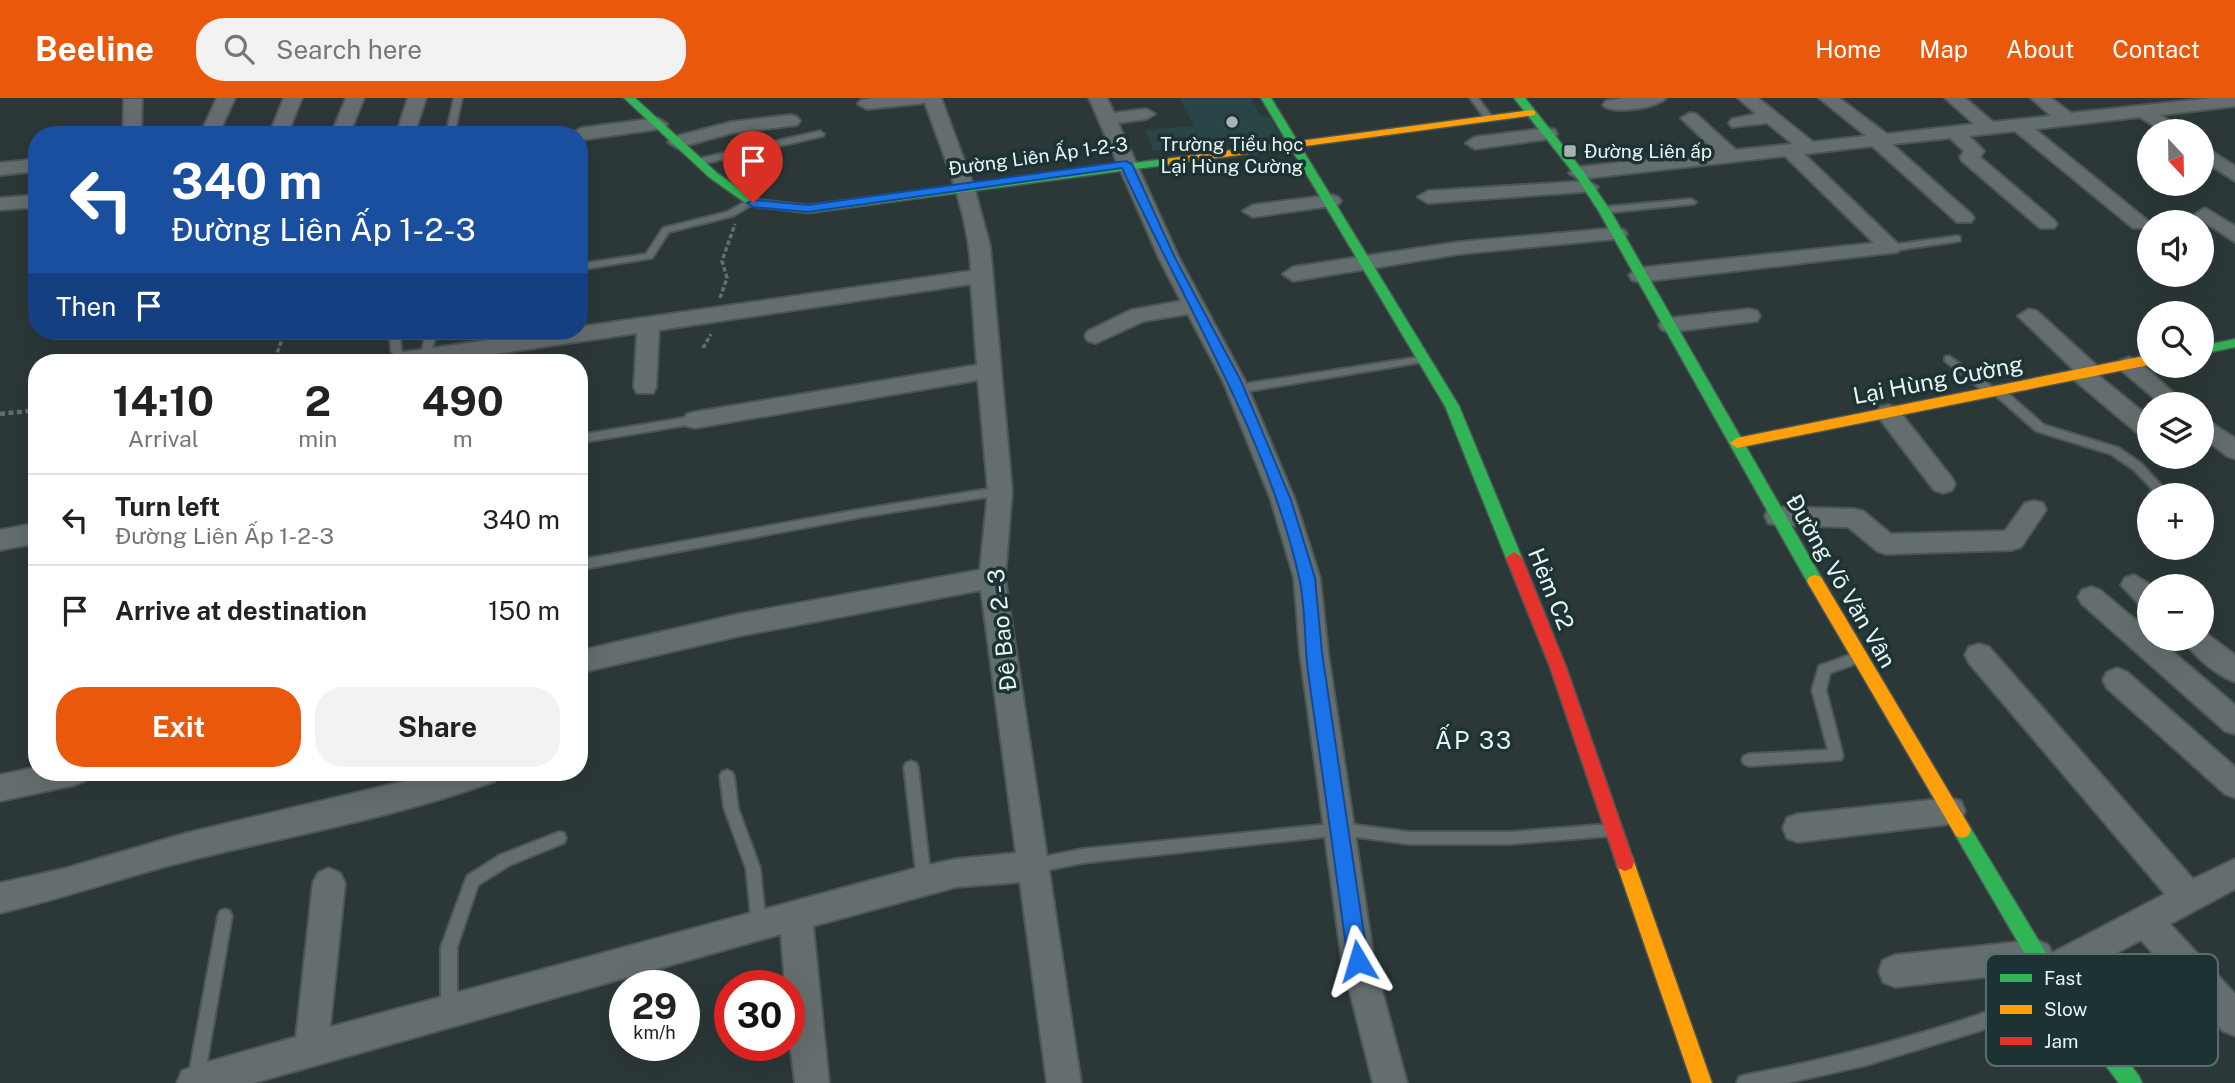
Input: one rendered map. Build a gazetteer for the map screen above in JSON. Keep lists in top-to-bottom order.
{
  "streets": {
    "street": [
      "Đường Liên Ấp 1-2-3",
      "Lại Hùng Cường",
      "Đường Võ Văn Vân",
      "Hẻm C2",
      "Đê Bao 2 - 3"
    ]
  },
  "crossings": [
    ["Đường Liên Ấp 1-2-3", "Đường Võ Văn Vân"],
    ["Đường Liên Ấp 1-2-3", "Hẻm C2"],
    ["Đường Liên Ấp 1-2-3", "Đê Bao 2 - 3"],
    ["Lại Hùng Cường", "Đường Võ Văn Vân"]
  ],
  "districts": ["ẤP 33"],
  "places": {
    "other": ["Trường Tiểu học Lại Hùng Cường"],
    "transit": ["Đường Liên ấp"]
  },
  "legend": ["Fast", "Slow", "Jam"],
  "north": "bottom",
  "page": {
    "header": "Beeline",
    "search": "Search here",
    "nav": [
      "Home",
      "Map",
      "About",
      "Contact"
    ],
    "map_buttons": ["+", "−"],
    "turn": ["340 m", "Đường Liên Ấp 1-2-3"],
    "then": "Then",
    "eta": [
      "14:10",
      "Arrival",
      "2",
      "min",
      "490",
      "m"
    ],
    "list": [
      {
        "name": "Turn left",
        "note": "Đường Liên Ấp 1-2-3",
        "value": "340 m"
      },
      {
        "name": "Arrive at destination",
        "value": "150 m"
      }
    ],
    "buttons": ["Exit", "Share"],
    "speed": "29 km/h",
    "limit": "30"
  }
}
